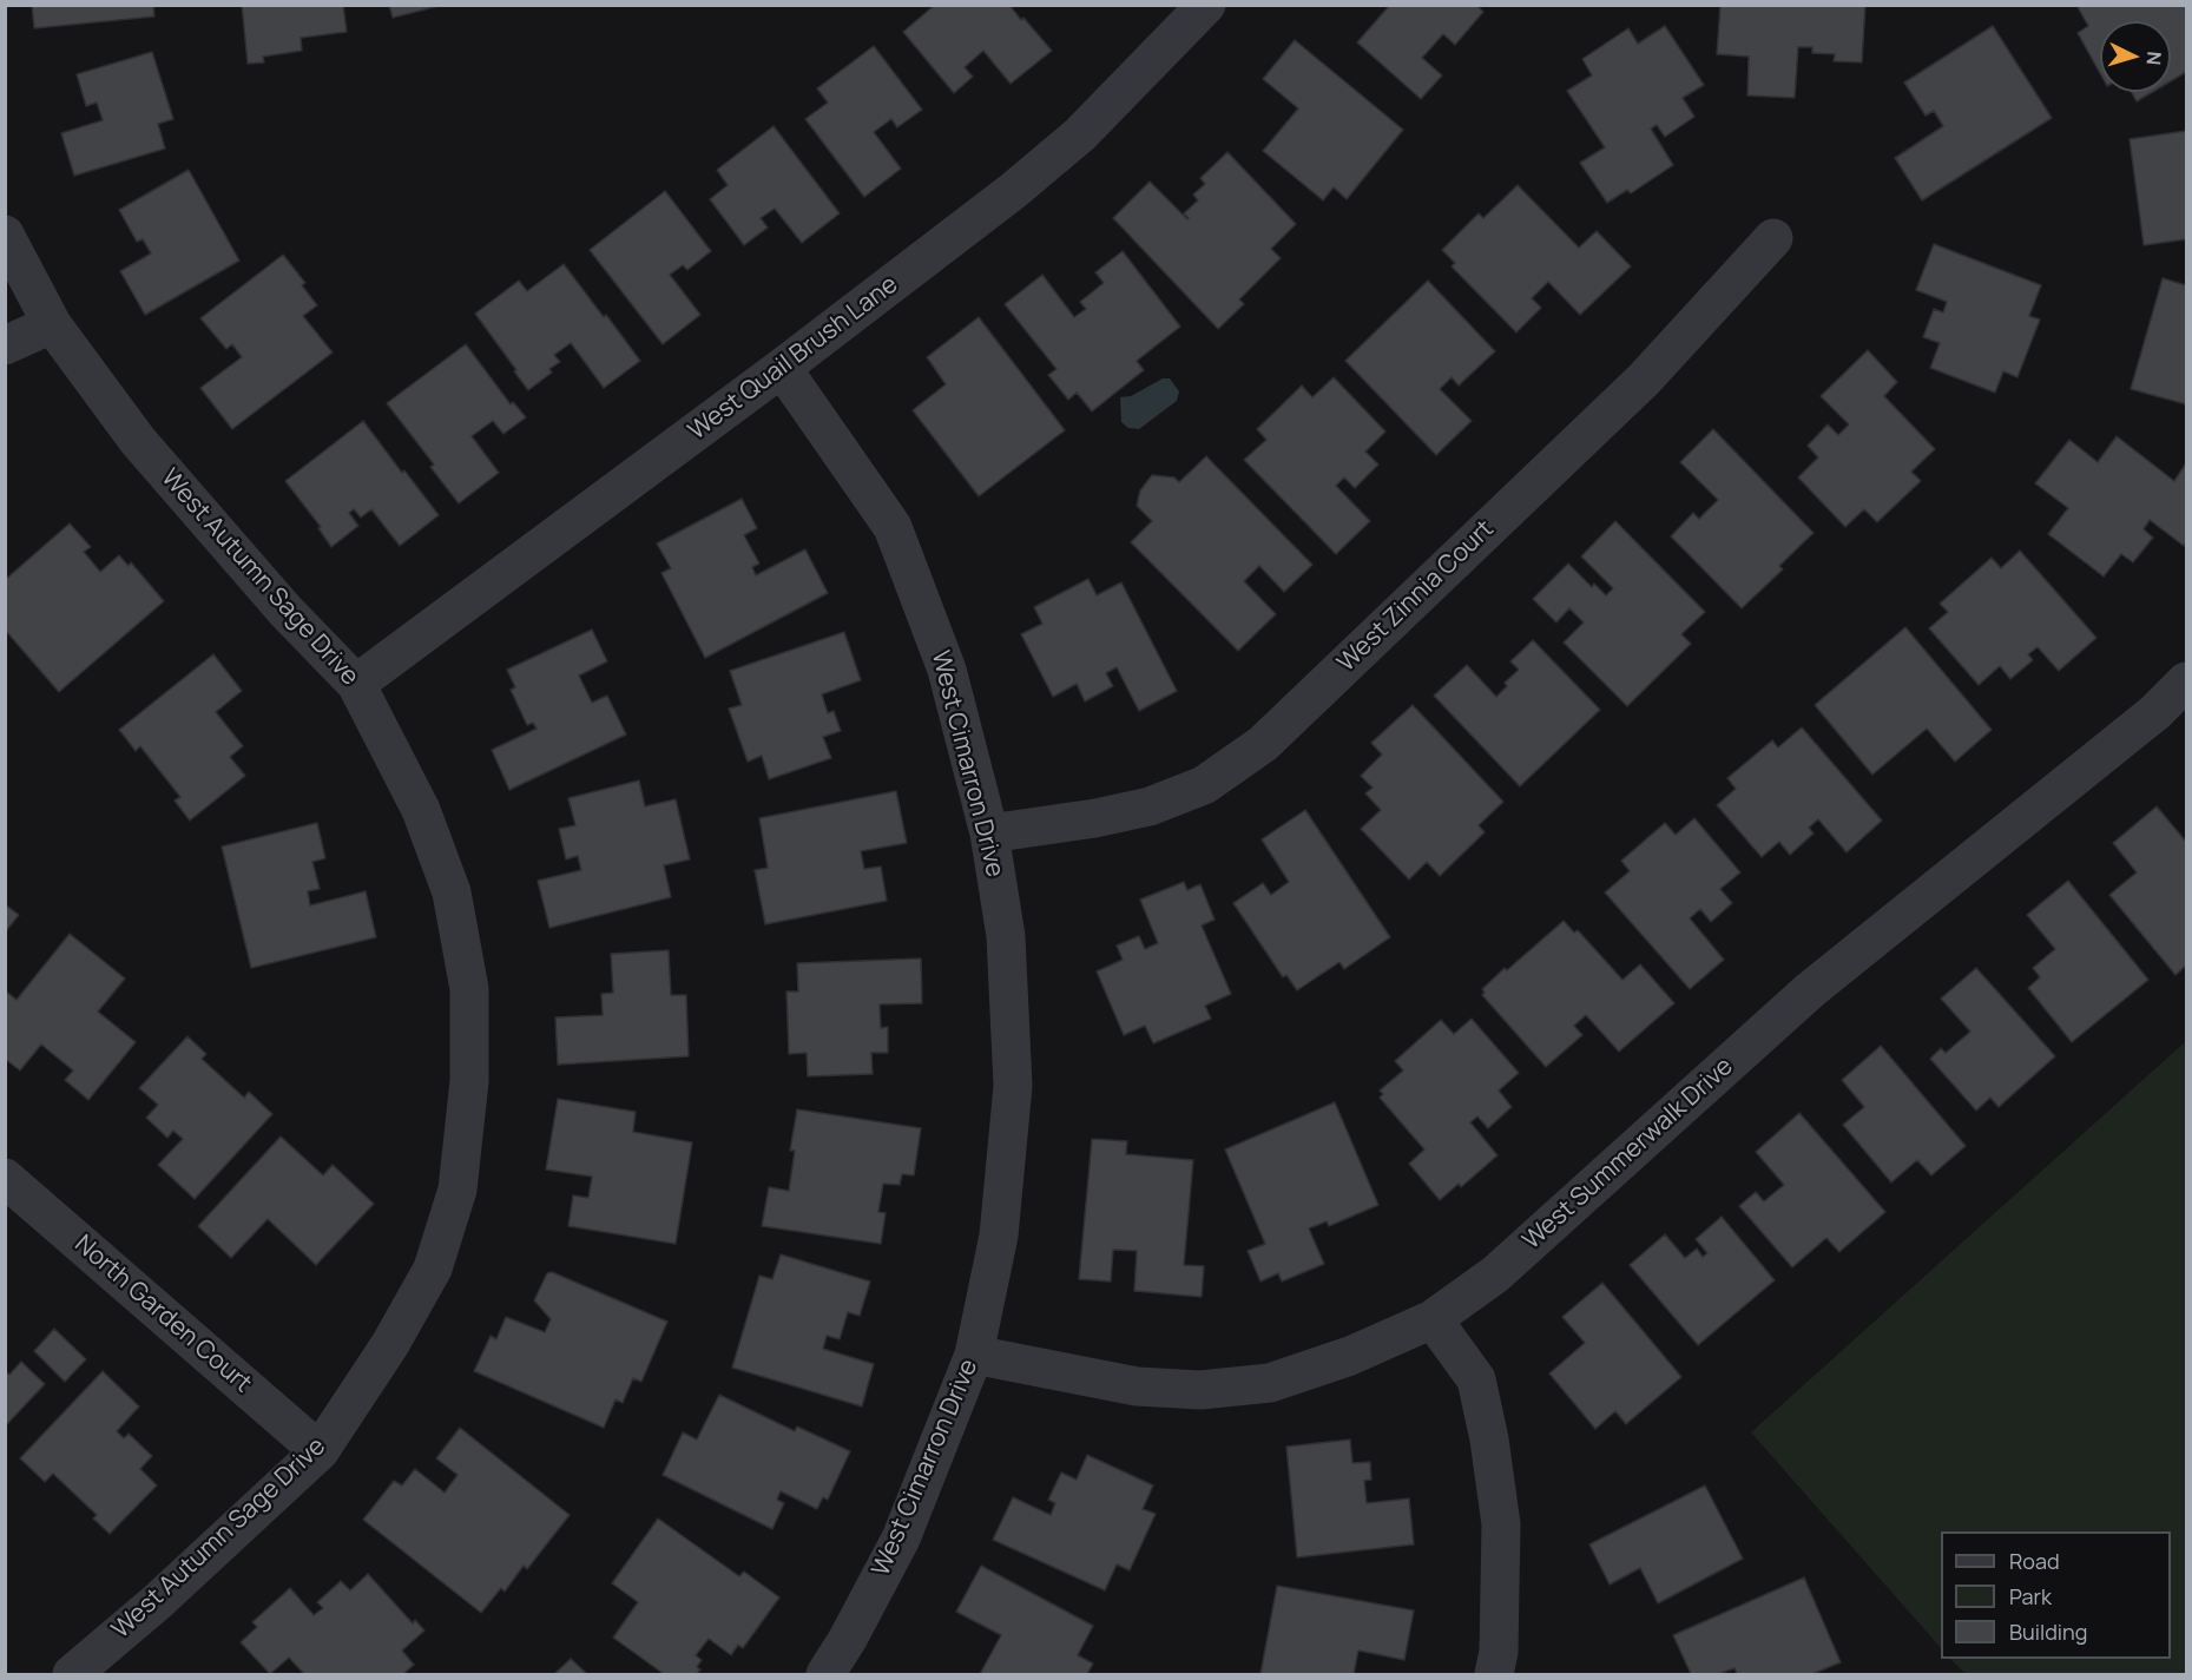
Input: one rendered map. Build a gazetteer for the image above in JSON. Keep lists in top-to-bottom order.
{
  "streets": {
    "street": [
      "West Quail Brush Lane",
      "West Autumn Sage Drive",
      "West Zinnia Court",
      "West Cimarron Drive",
      "West Summerwalk Drive",
      "North Garden Court"
    ]
  },
  "crossings": [
    ["West Quail Brush Lane", "West Autumn Sage Drive"],
    ["West Quail Brush Lane", "West Cimarron Drive"],
    ["West Autumn Sage Drive", "North Garden Court"],
    ["West Zinnia Court", "West Cimarron Drive"],
    ["West Cimarron Drive", "West Summerwalk Drive"]
  ],
  "legend": ["Road", "Park", "Building"],
  "north": "right"
}
